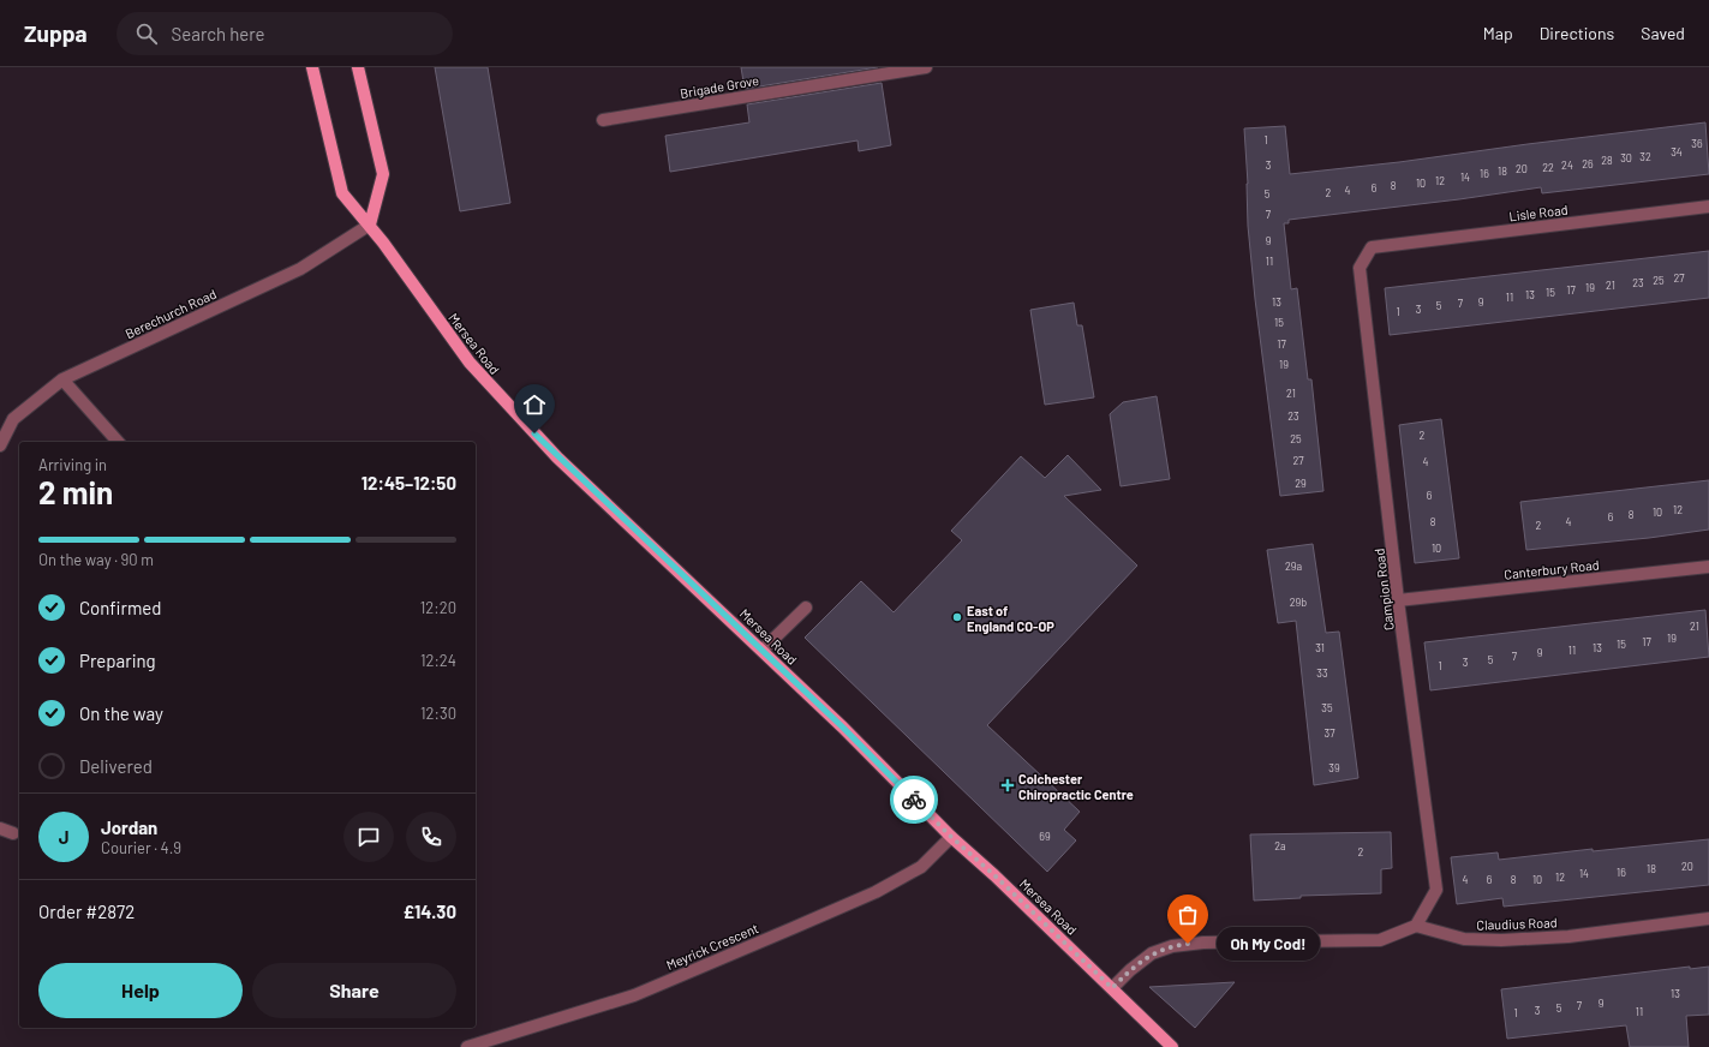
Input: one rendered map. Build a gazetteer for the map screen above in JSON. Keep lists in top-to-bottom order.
{
  "streets": {
    "main road": ["Mersea Road"],
    "street": [
      "Brigade Grove",
      "Lisle Road",
      "Berechurch Road",
      "Canterbury Road",
      "Campion Road",
      "Claudius Road",
      "Meyrick Crescent"
    ]
  },
  "crossings": [
    ["Lisle Road", "Campion Road"],
    ["Berechurch Road", "Mersea Road"],
    ["Mersea Road", "Meyrick Crescent"],
    ["Canterbury Road", "Campion Road"],
    ["Campion Road", "Claudius Road"]
  ],
  "places": {
    "other": ["East of England CO-OP", "Oh My Cod!"],
    "health": ["Colchester Chiropractic Centre"]
  },
  "house_numbers": [
    "1",
    "36",
    "34",
    "32",
    "30",
    "28",
    "26",
    "3",
    "24",
    "22",
    "20",
    "18",
    "16",
    "14",
    "12",
    "10",
    "8",
    "6",
    "4",
    "2",
    "5",
    "7",
    "9",
    "11",
    "27",
    "25",
    "23",
    "21",
    "19",
    "17",
    "15",
    "13",
    "11",
    "13",
    "9",
    "7",
    "5",
    "3",
    "1",
    "15",
    "17",
    "19",
    "21",
    "23",
    "2",
    "25",
    "27",
    "4",
    "29",
    "6",
    "12",
    "10",
    "8",
    "6",
    "8",
    "4",
    "2",
    "10",
    "29a",
    "29b",
    "21",
    "19",
    "17",
    "15",
    "31",
    "13",
    "11",
    "9",
    "7",
    "5",
    "3",
    "1",
    "33",
    "35",
    "37",
    "39",
    "69",
    "2a",
    "2",
    "20",
    "18",
    "16",
    "14",
    "12",
    "4",
    "6",
    "8",
    "10",
    "13",
    "9",
    "7",
    "5",
    "3",
    "11",
    "1"
  ],
  "page": {
    "header": "Zuppa",
    "search": "Search here",
    "nav": ["Map", "Directions", "Saved"],
    "heading": ["2 min", "Arriving in", "12:45–12:50"],
    "panel": [
      "Jordan",
      "Courier · 4.9",
      "Order #2872",
      "£14.30"
    ],
    "bar": "On the way · 90 m",
    "list": [
      ["Confirmed", "12:20"],
      ["Preparing", "12:24"],
      ["On the way", "12:30"],
      "Delivered"
    ],
    "round": "J",
    "bubble": "Oh My Cod!",
    "buttons": ["Help", "Share"]
  }
}
